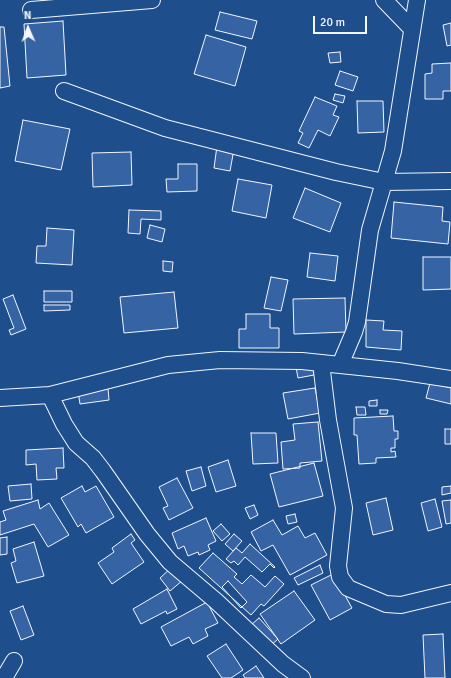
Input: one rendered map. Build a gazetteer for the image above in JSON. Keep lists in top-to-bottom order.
{
  "scale_bar": "20 m",
  "north": "top"
}
